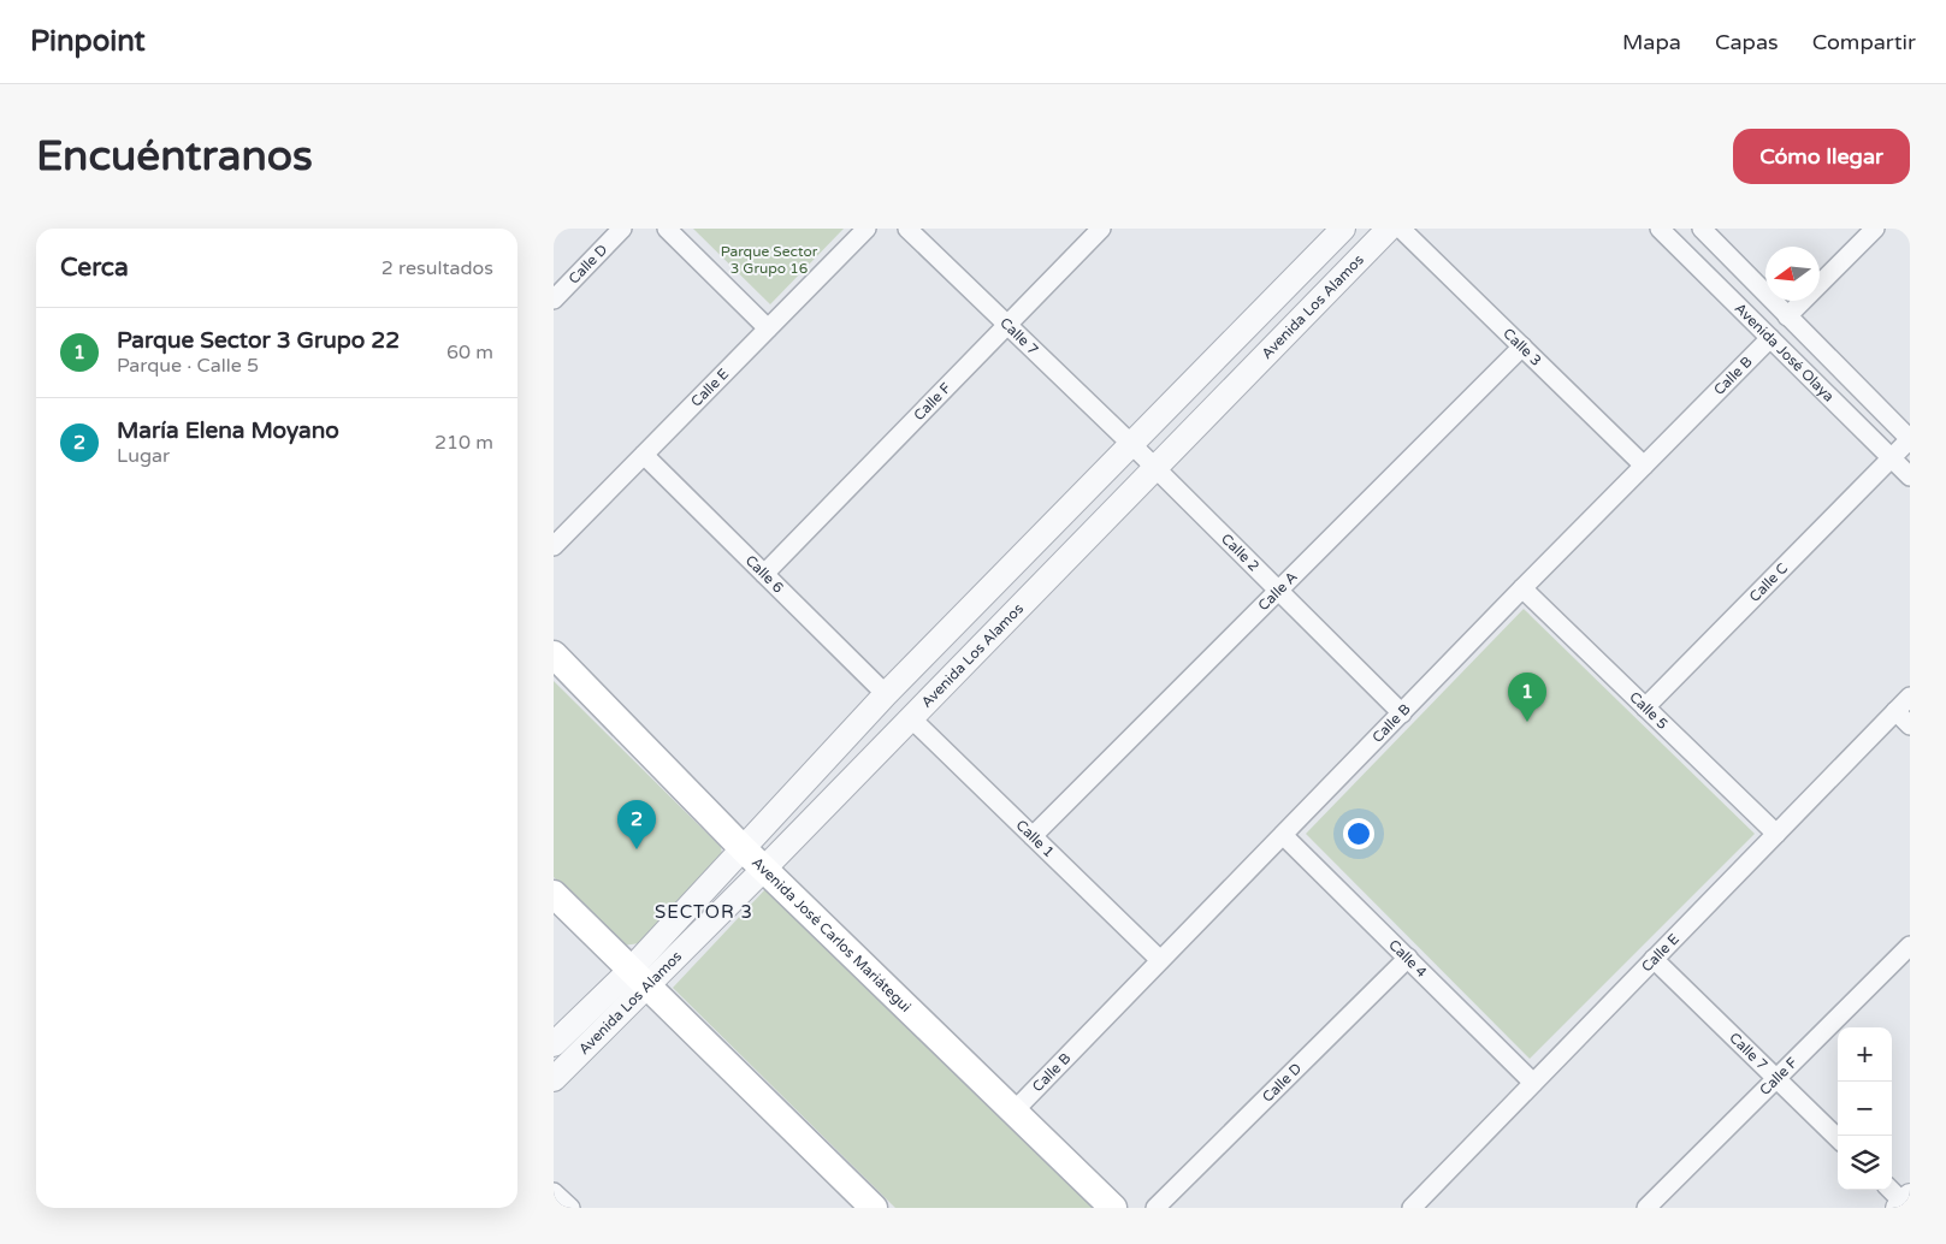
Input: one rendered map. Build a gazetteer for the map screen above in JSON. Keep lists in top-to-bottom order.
{
  "streets": {
    "main road": ["Avenida José Carlos Mariátegui"],
    "street": [
      "Calle D",
      "Avenida Los Alamos",
      "Calle 7",
      "Calle 3",
      "Avenida José Olaya",
      "Calle B",
      "Calle E",
      "Calle F",
      "Calle 2",
      "Calle 6",
      "Calle C",
      "Calle A",
      "Calle 5",
      "Calle 1",
      "Calle 4"
    ]
  },
  "crossings": [
    ["Calle D", "Calle 4"],
    ["Avenida Los Alamos", "Calle 7"],
    ["Avenida Los Alamos", "Calle 2"],
    ["Avenida Los Alamos", "Calle 6"],
    ["Avenida Los Alamos", "Calle 1"],
    ["Avenida Los Alamos", "Avenida José Carlos Mariátegui"],
    ["Calle 7", "Calle E"],
    ["Calle 7", "Calle F"],
    ["Calle 7", "Calle 2"],
    ["Calle 3", "Calle B"],
    ["Calle 3", "Calle A"],
    ["Avenida José Olaya", "Calle B"],
    ["Avenida José Olaya", "Calle C"],
    ["Calle B", "Calle 2"],
    ["Calle B", "Calle 5"],
    ["Calle B", "Calle 1"],
    ["Calle B", "Avenida José Carlos Mariátegui"],
    ["Calle B", "Calle 4"],
    ["Calle E", "Calle 6"],
    ["Calle E", "Calle 5"],
    ["Calle E", "Calle 4"],
    ["Calle F", "Calle 6"],
    ["Calle 2", "Calle A"],
    ["Calle C", "Calle 5"],
    ["Calle A", "Calle 1"]
  ],
  "districts": ["SECTOR 3"],
  "parks": ["Parque Sector 3 Grupo 16"],
  "north": "left",
  "page": {
    "header": "Pinpoint",
    "nav": ["Mapa", "Capas", "Compartir"],
    "buttons": "Cómo llegar",
    "title": "Encuéntranos",
    "heading": ["Cerca", "2 resultados"],
    "list": [
      {
        "mark": "1",
        "name": "Parque Sector 3 Grupo 22",
        "note": "Parque · Calle 5",
        "value": "60 m"
      },
      {
        "mark": "2",
        "name": "María Elena Moyano",
        "note": "Lugar",
        "value": "210 m"
      }
    ],
    "pins": ["1", "2"],
    "map_buttons": ["+", "−"]
  }
}
